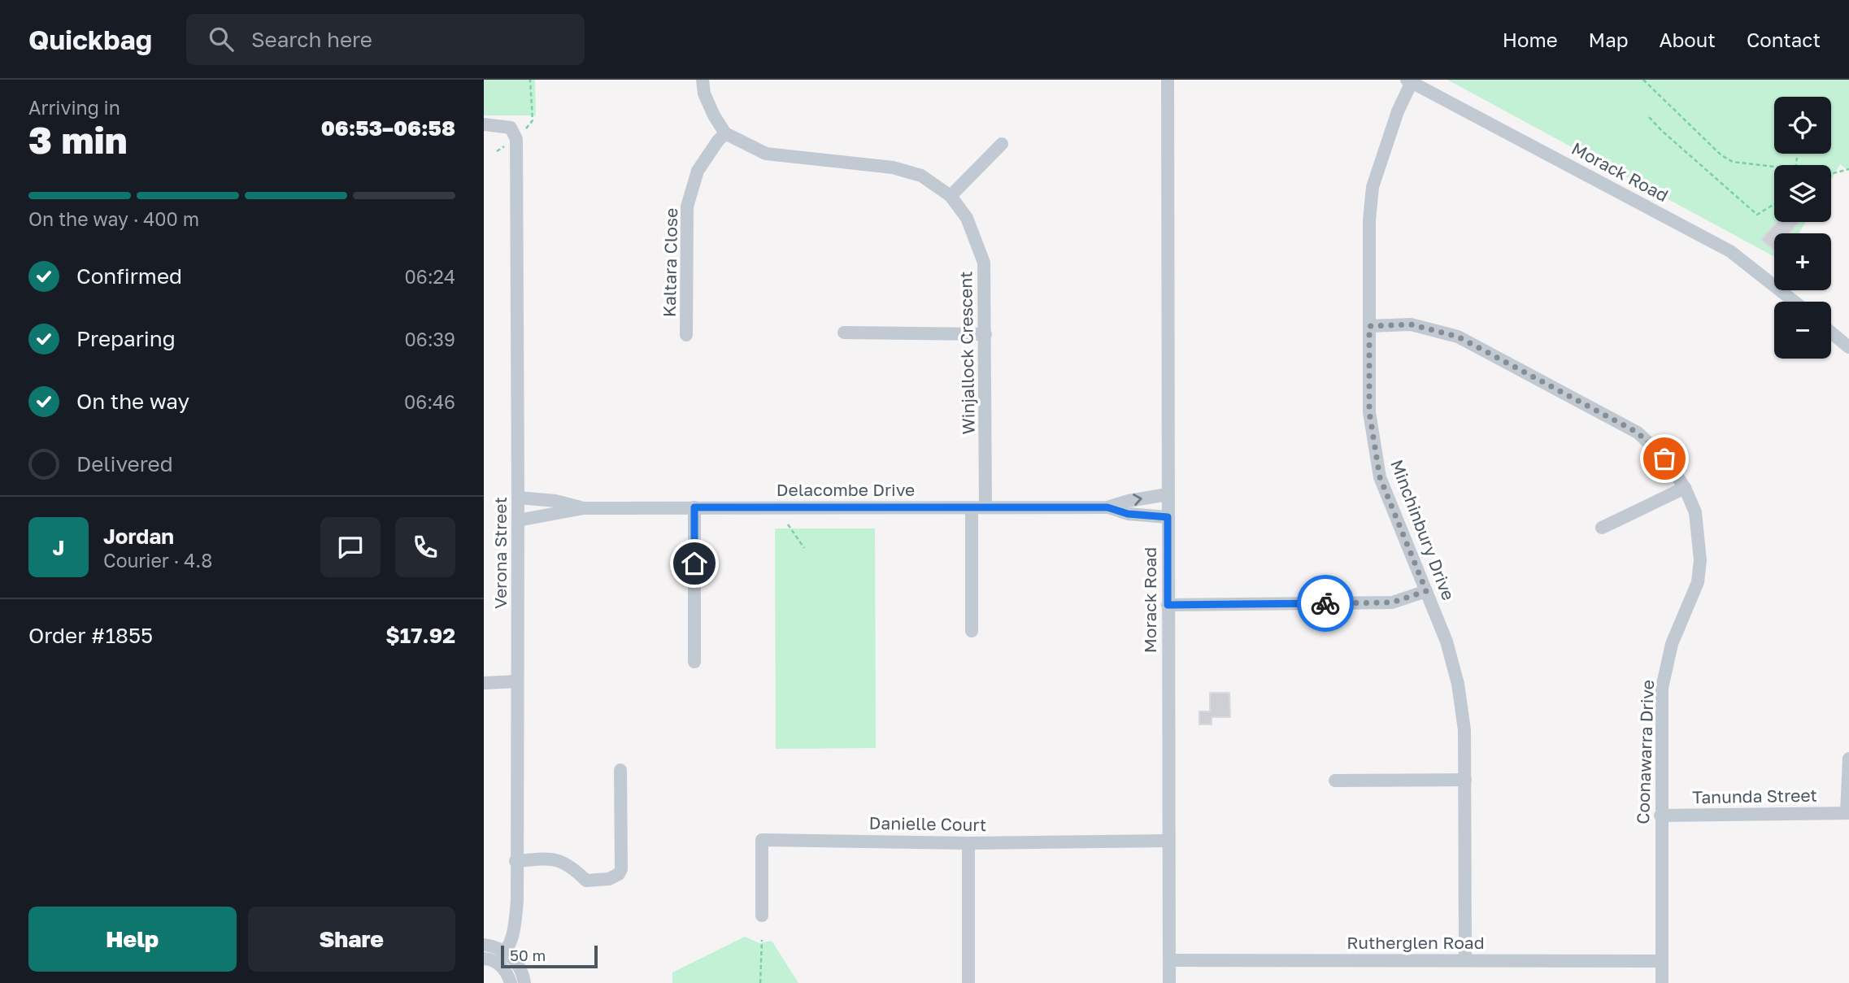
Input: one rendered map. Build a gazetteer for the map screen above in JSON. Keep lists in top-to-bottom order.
{
  "streets": {
    "street": [
      "Morack Road",
      "Kaltara Close",
      "Winjallock Crescent",
      "Delacombe Drive",
      "Minchinbury Drive",
      "Verona Street",
      "Coonawarra Drive",
      "Tanunda Street",
      "Danielle Court",
      "Rutherglen Road"
    ]
  },
  "crossings": [
    ["Morack Road", "Delacombe Drive"],
    ["Morack Road", "Minchinbury Drive"],
    ["Morack Road", "Danielle Court"],
    ["Morack Road", "Rutherglen Road"],
    ["Kaltara Close", "Winjallock Crescent"],
    ["Winjallock Crescent", "Delacombe Drive"],
    ["Delacombe Drive", "Verona Street"],
    ["Minchinbury Drive", "Coonawarra Drive"],
    ["Minchinbury Drive", "Rutherglen Road"],
    ["Coonawarra Drive", "Tanunda Street"],
    ["Coonawarra Drive", "Rutherglen Road"]
  ],
  "scale_bar": "50 m",
  "page": {
    "header": "Quickbag",
    "search": "Search here",
    "nav": [
      "Home",
      "Map",
      "About",
      "Contact"
    ],
    "heading": ["3 min", "Arriving in", "06:53–06:58"],
    "panel": [
      "Jordan",
      "Courier · 4.8",
      "Order #1855",
      "$17.92"
    ],
    "map_buttons": ["+", "−"],
    "bar": "On the way · 400 m",
    "list": [
      ["Confirmed", "06:24"],
      ["Preparing", "06:39"],
      ["On the way", "06:46"],
      "Delivered"
    ],
    "round": "J",
    "buttons": ["Help", "Share"],
    "scale": "50 m"
  }
}
